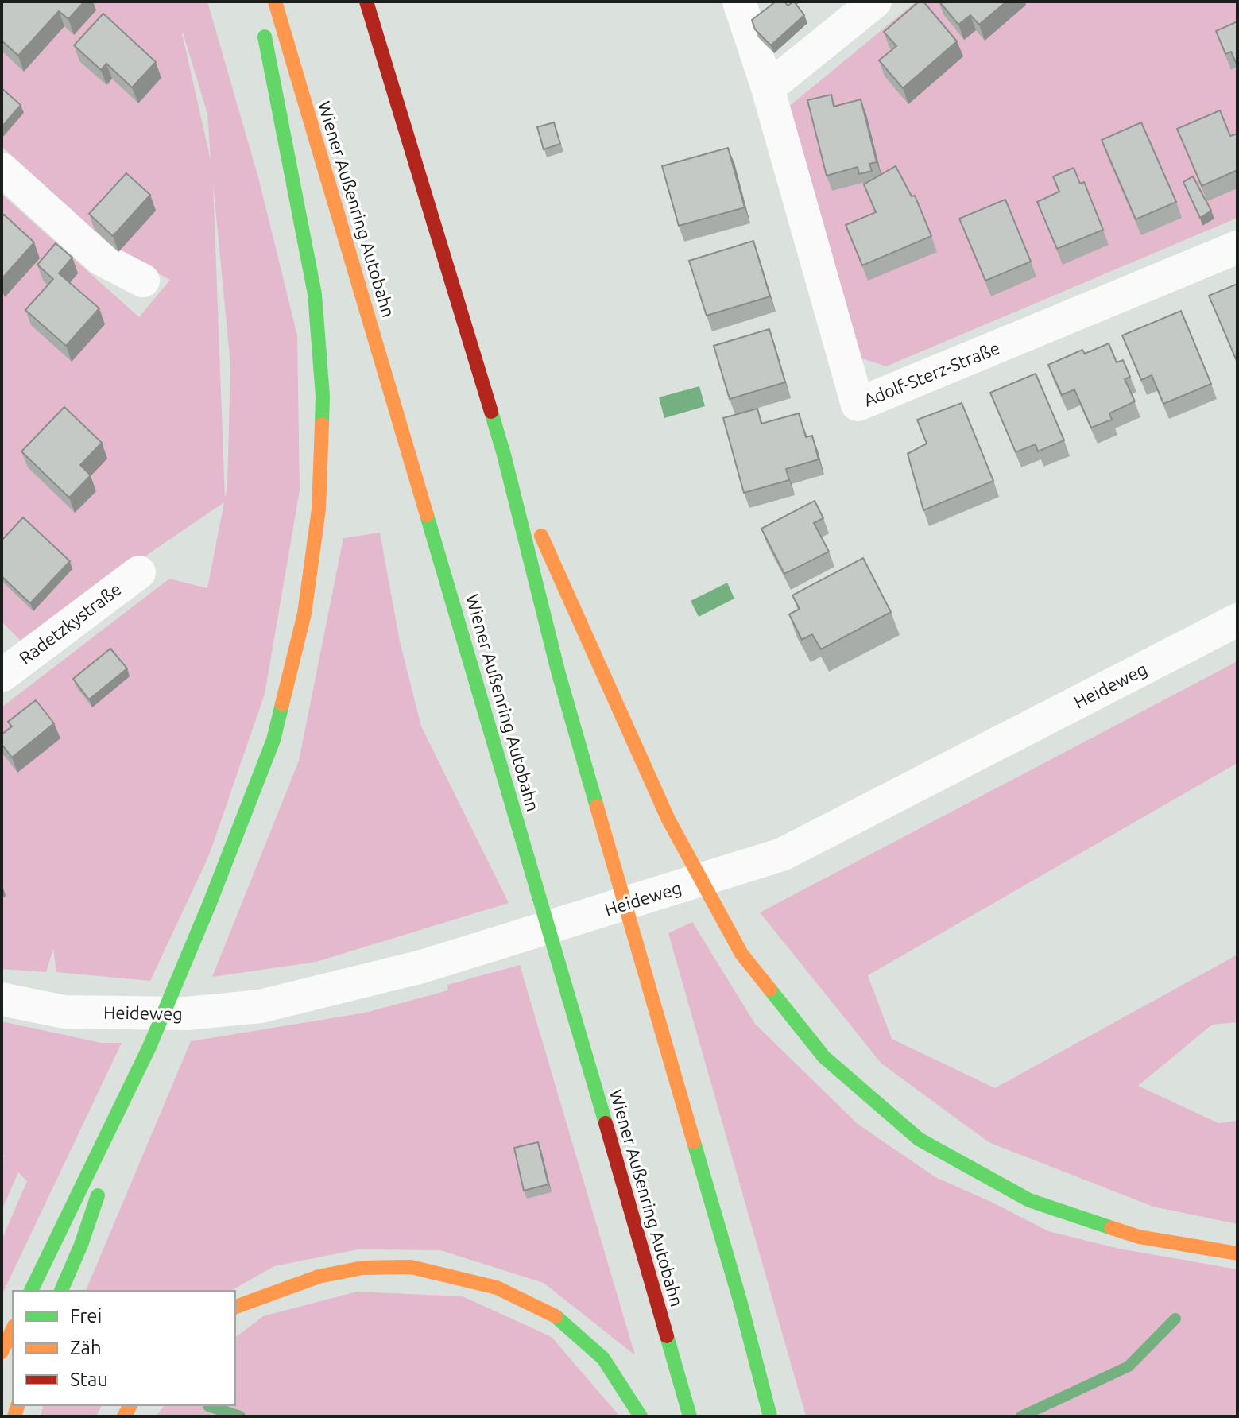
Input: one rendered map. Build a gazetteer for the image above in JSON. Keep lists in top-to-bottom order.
{
  "streets": {
    "highway": ["Wiener Außenring Autobahn"],
    "street": ["Adolf-Sterz-Straße", "Radetzkystraße", "Heideweg"]
  },
  "legend": ["Frei", "Zäh", "Stau"]
}
